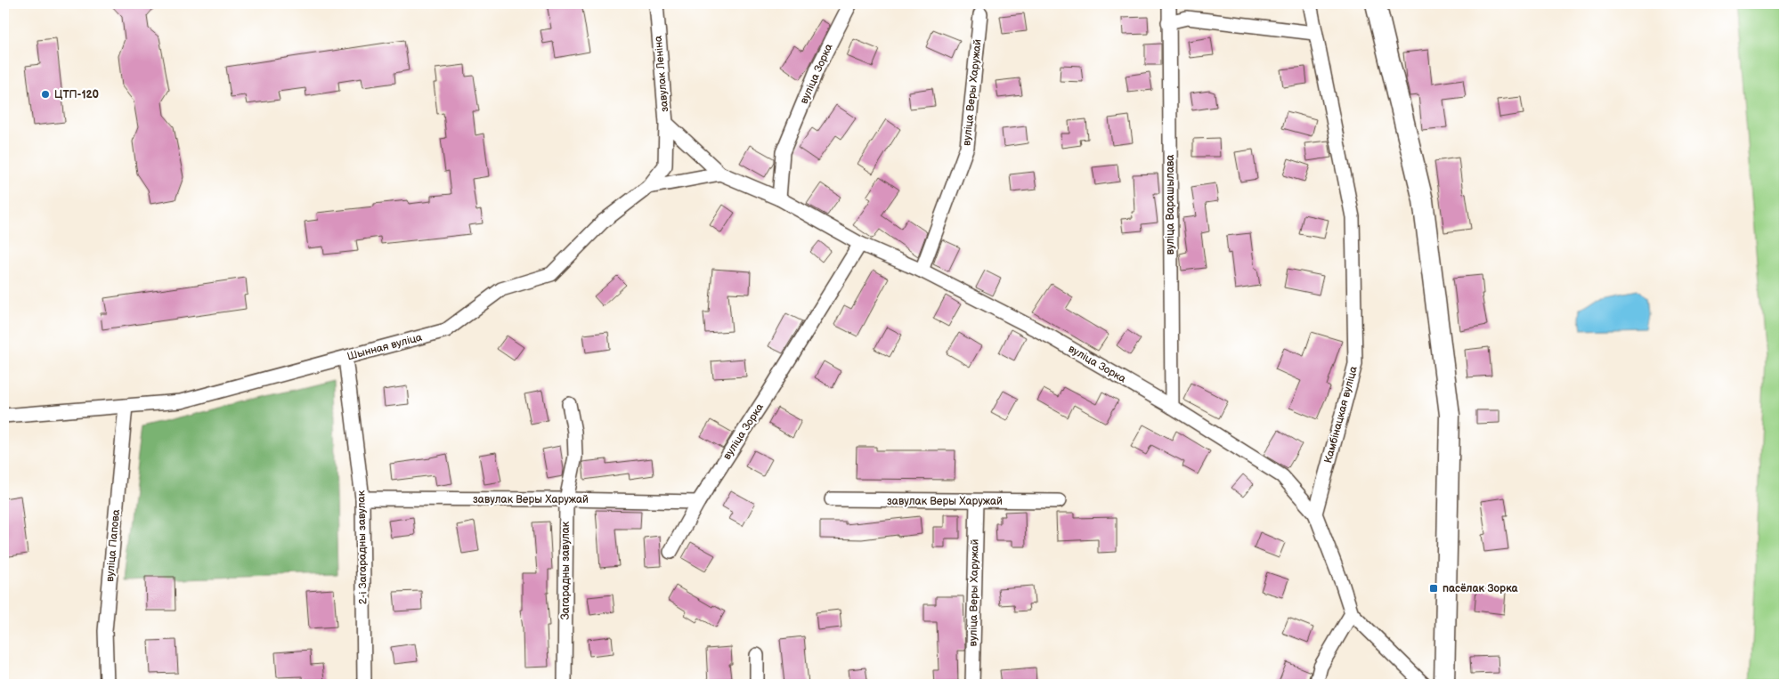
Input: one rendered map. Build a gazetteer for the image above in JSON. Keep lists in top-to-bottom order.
{
  "streets": {
    "street": [
      "завулак Леніна",
      "вуліца Зорка",
      "вуліца Веры Харужай",
      "вуліца Варашылава",
      "Шынная вуліца",
      "Камбінацкая вуліца",
      "завулак Веры Харужай",
      "вуліца Папова",
      "2-і Загарадны завулак",
      "Загарадны завулак"
    ]
  },
  "crossings": [
    ["завулак Леніна", "вуліца Зорка"],
    ["завулак Леніна", "Шынная вуліца"],
    ["вуліца Зорка", "вуліца Веры Харужай"],
    ["вуліца Зорка", "вуліца Варашылава"],
    ["вуліца Зорка", "Шынная вуліца"],
    ["вуліца Зорка", "Камбінацкая вуліца"],
    ["вуліца Зорка", "завулак Веры Харужай"],
    ["вуліца Веры Харужай", "завулак Веры Харужай"],
    ["Шынная вуліца", "вуліца Папова"],
    ["Шынная вуліца", "2-і Загарадны завулак"],
    ["завулак Веры Харужай", "2-і Загарадны завулак"],
    ["завулак Веры Харужай", "Загарадны завулак"]
  ],
  "places": {
    "other": ["ЦТП-120"],
    "transit": ["пасёлак Зорка"]
  }
}
